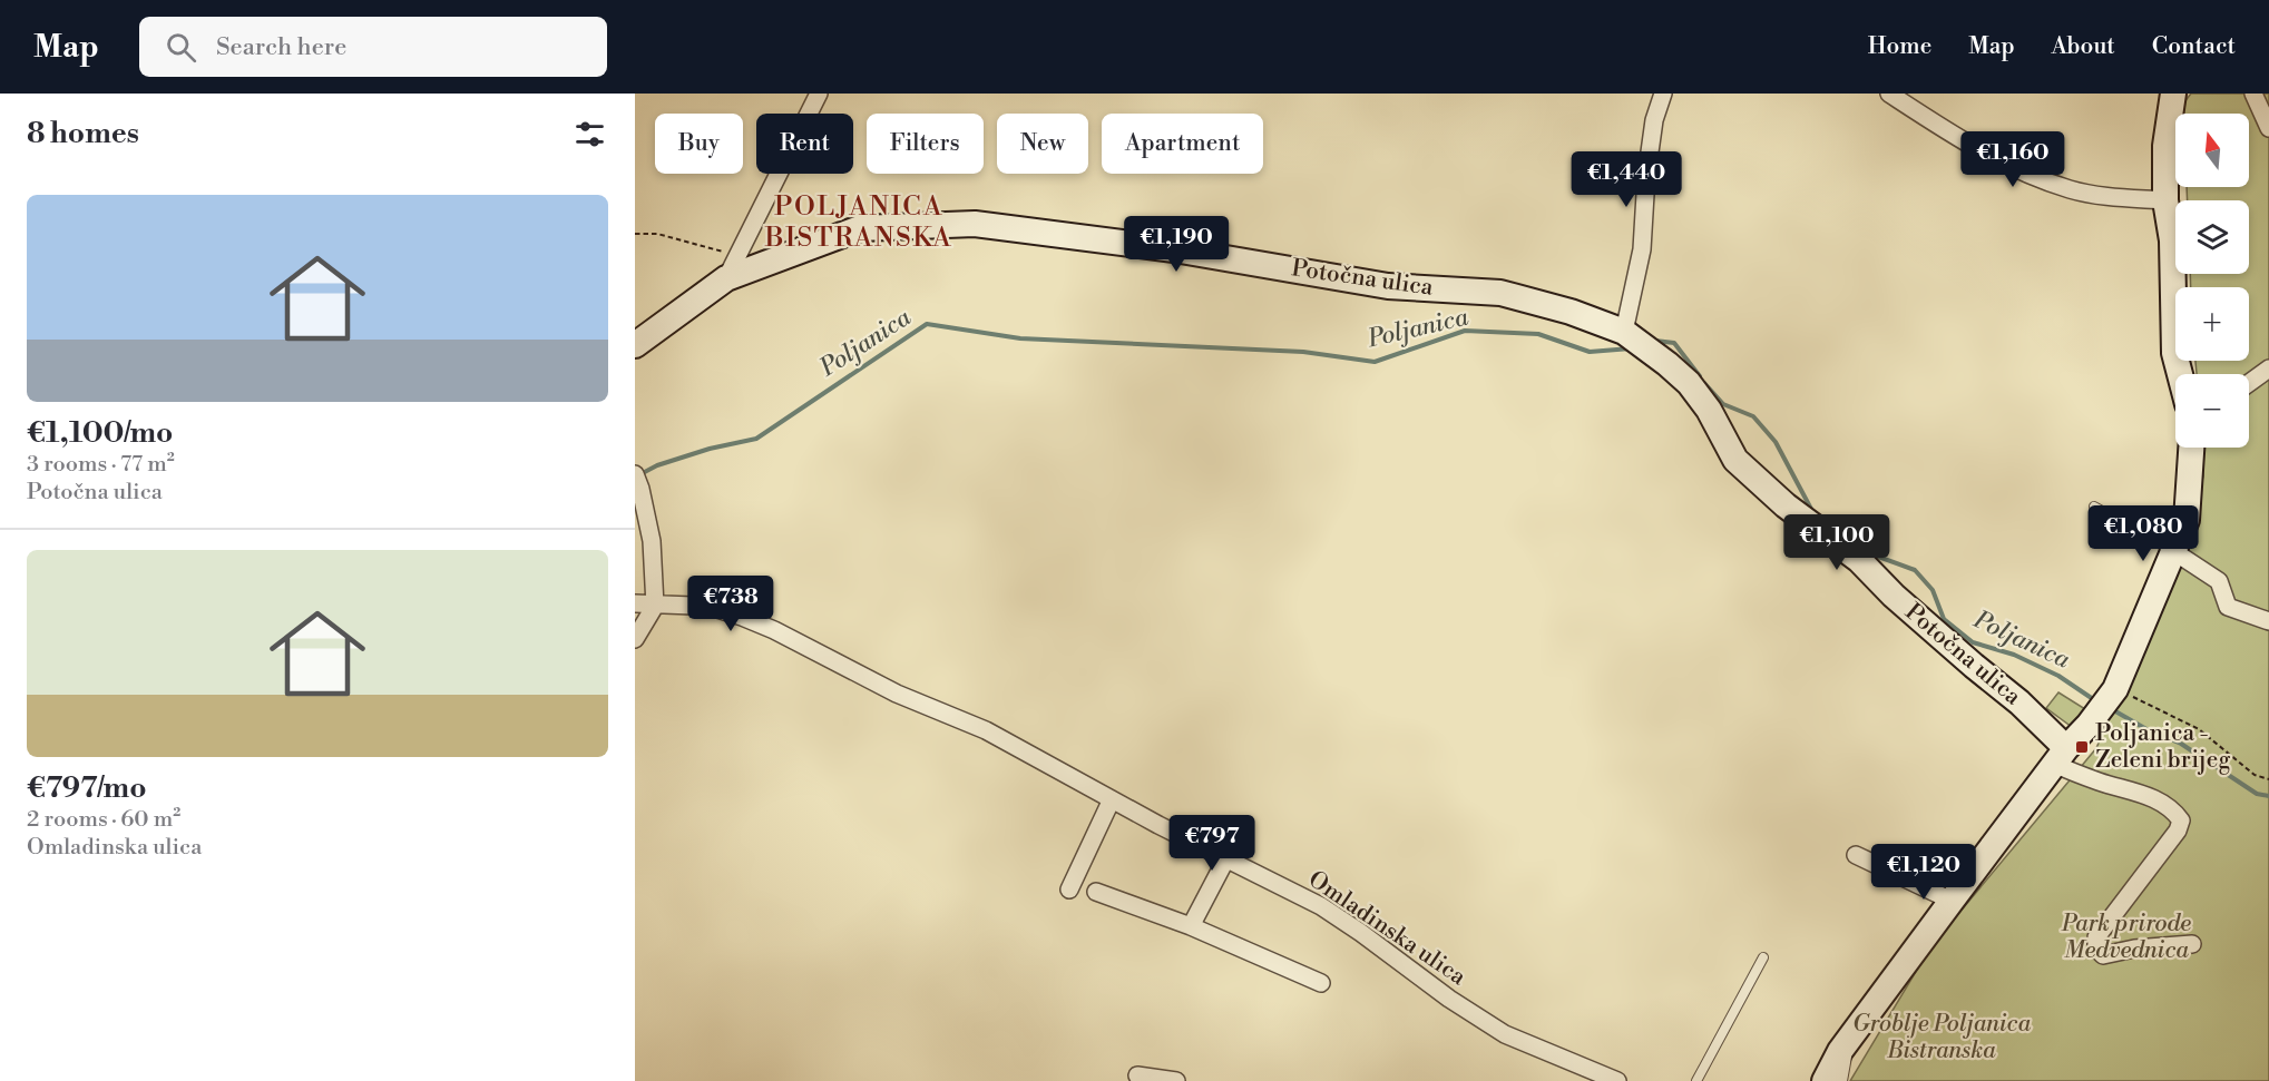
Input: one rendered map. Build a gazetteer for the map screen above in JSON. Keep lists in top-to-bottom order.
{
  "streets": {
    "street": ["Potočna ulica", "Omladinska ulica"]
  },
  "districts": ["POLJANICA BISTRANSKA"],
  "water": ["Poljanica"],
  "parks": ["Park prirode Medvednica", "Groblje Poljanica Bistranska"],
  "places": {
    "transit": ["Poljanica - Zeleni brijeg"]
  },
  "north": "top",
  "page": {
    "header": "Map",
    "search": "Search here",
    "nav": [
      "Home",
      "Map",
      "About",
      "Contact"
    ],
    "heading": "8 homes",
    "map_buttons": ["+", "−"],
    "chip": [
      "Buy",
      "Rent",
      "Filters",
      "New",
      "Apartment"
    ],
    "price": [
      "€1,160",
      "€1,440",
      "€1,190",
      "€1,080",
      "€1,100",
      "€738",
      "€797",
      "€1,120"
    ],
    "list": [
      {
        "name": "€1,100/mo",
        "note": "3 rooms · 77 m² · Potočna ulica"
      },
      {
        "name": "€797/mo",
        "note": "2 rooms · 60 m² · Omladinska ulica"
      }
    ]
  }
}
